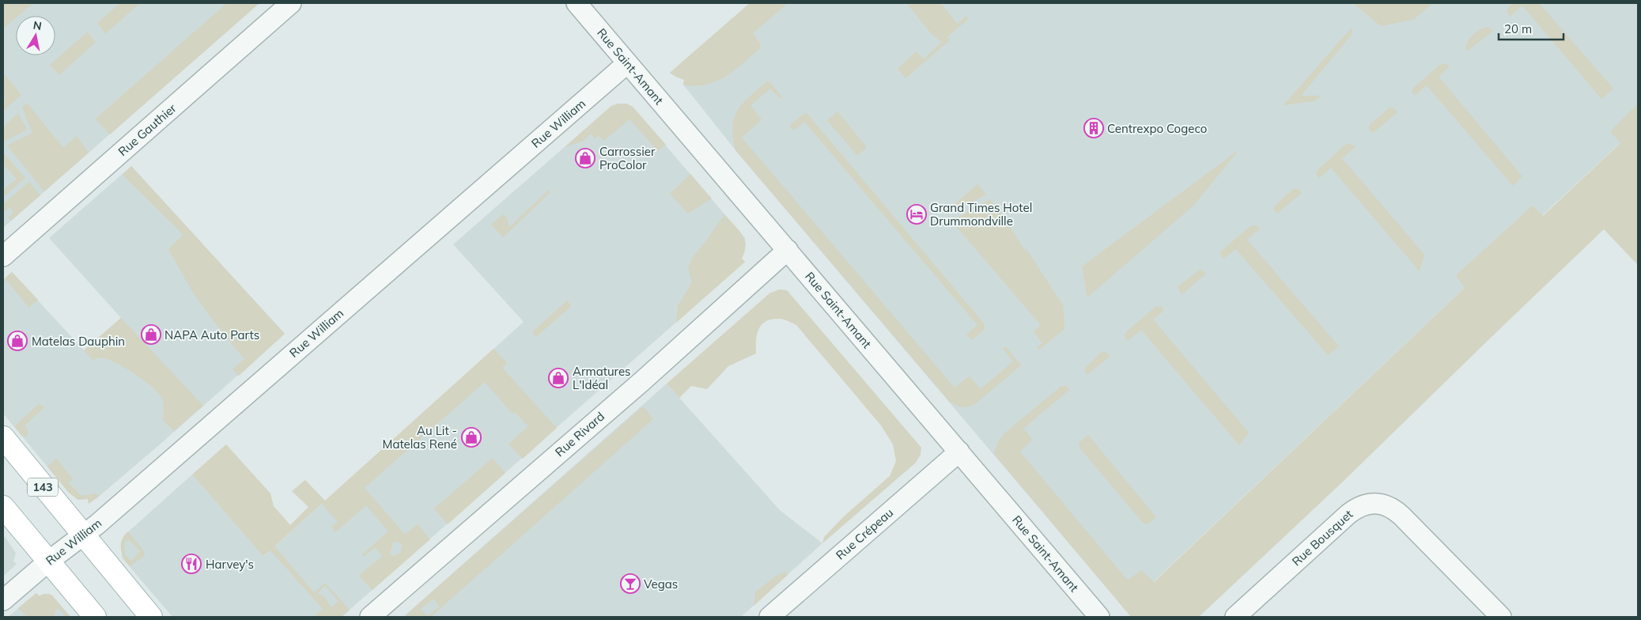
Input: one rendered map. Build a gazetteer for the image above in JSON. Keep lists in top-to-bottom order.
{
  "streets": {
    "main road": ["143"],
    "street": [
      "Rue Saint-Amant",
      "Rue William",
      "Rue Gauthier",
      "Rue Rivard",
      "Rue Crépeau",
      "Rue Bousquet"
    ]
  },
  "crossings": [
    ["Rue Saint-Amant", "Rue William"],
    ["Rue Saint-Amant", "Rue Rivard"],
    ["Rue Saint-Amant", "Rue Crépeau"],
    ["Rue William", "143"]
  ],
  "places": {
    "building": ["Centrexpo Cogeco"],
    "shop": [
      "Carrossier ProColor",
      "NAPA Auto Parts",
      "Matelas Dauphin",
      "Armatures L'Idéal",
      "Au Lit - Matelas René"
    ],
    "hotel": ["Grand Times Hotel Drummondville"],
    "restaurant": ["Harvey's"],
    "bar": ["Vegas"]
  },
  "scale_bar": "20 m",
  "north": "top"
}
